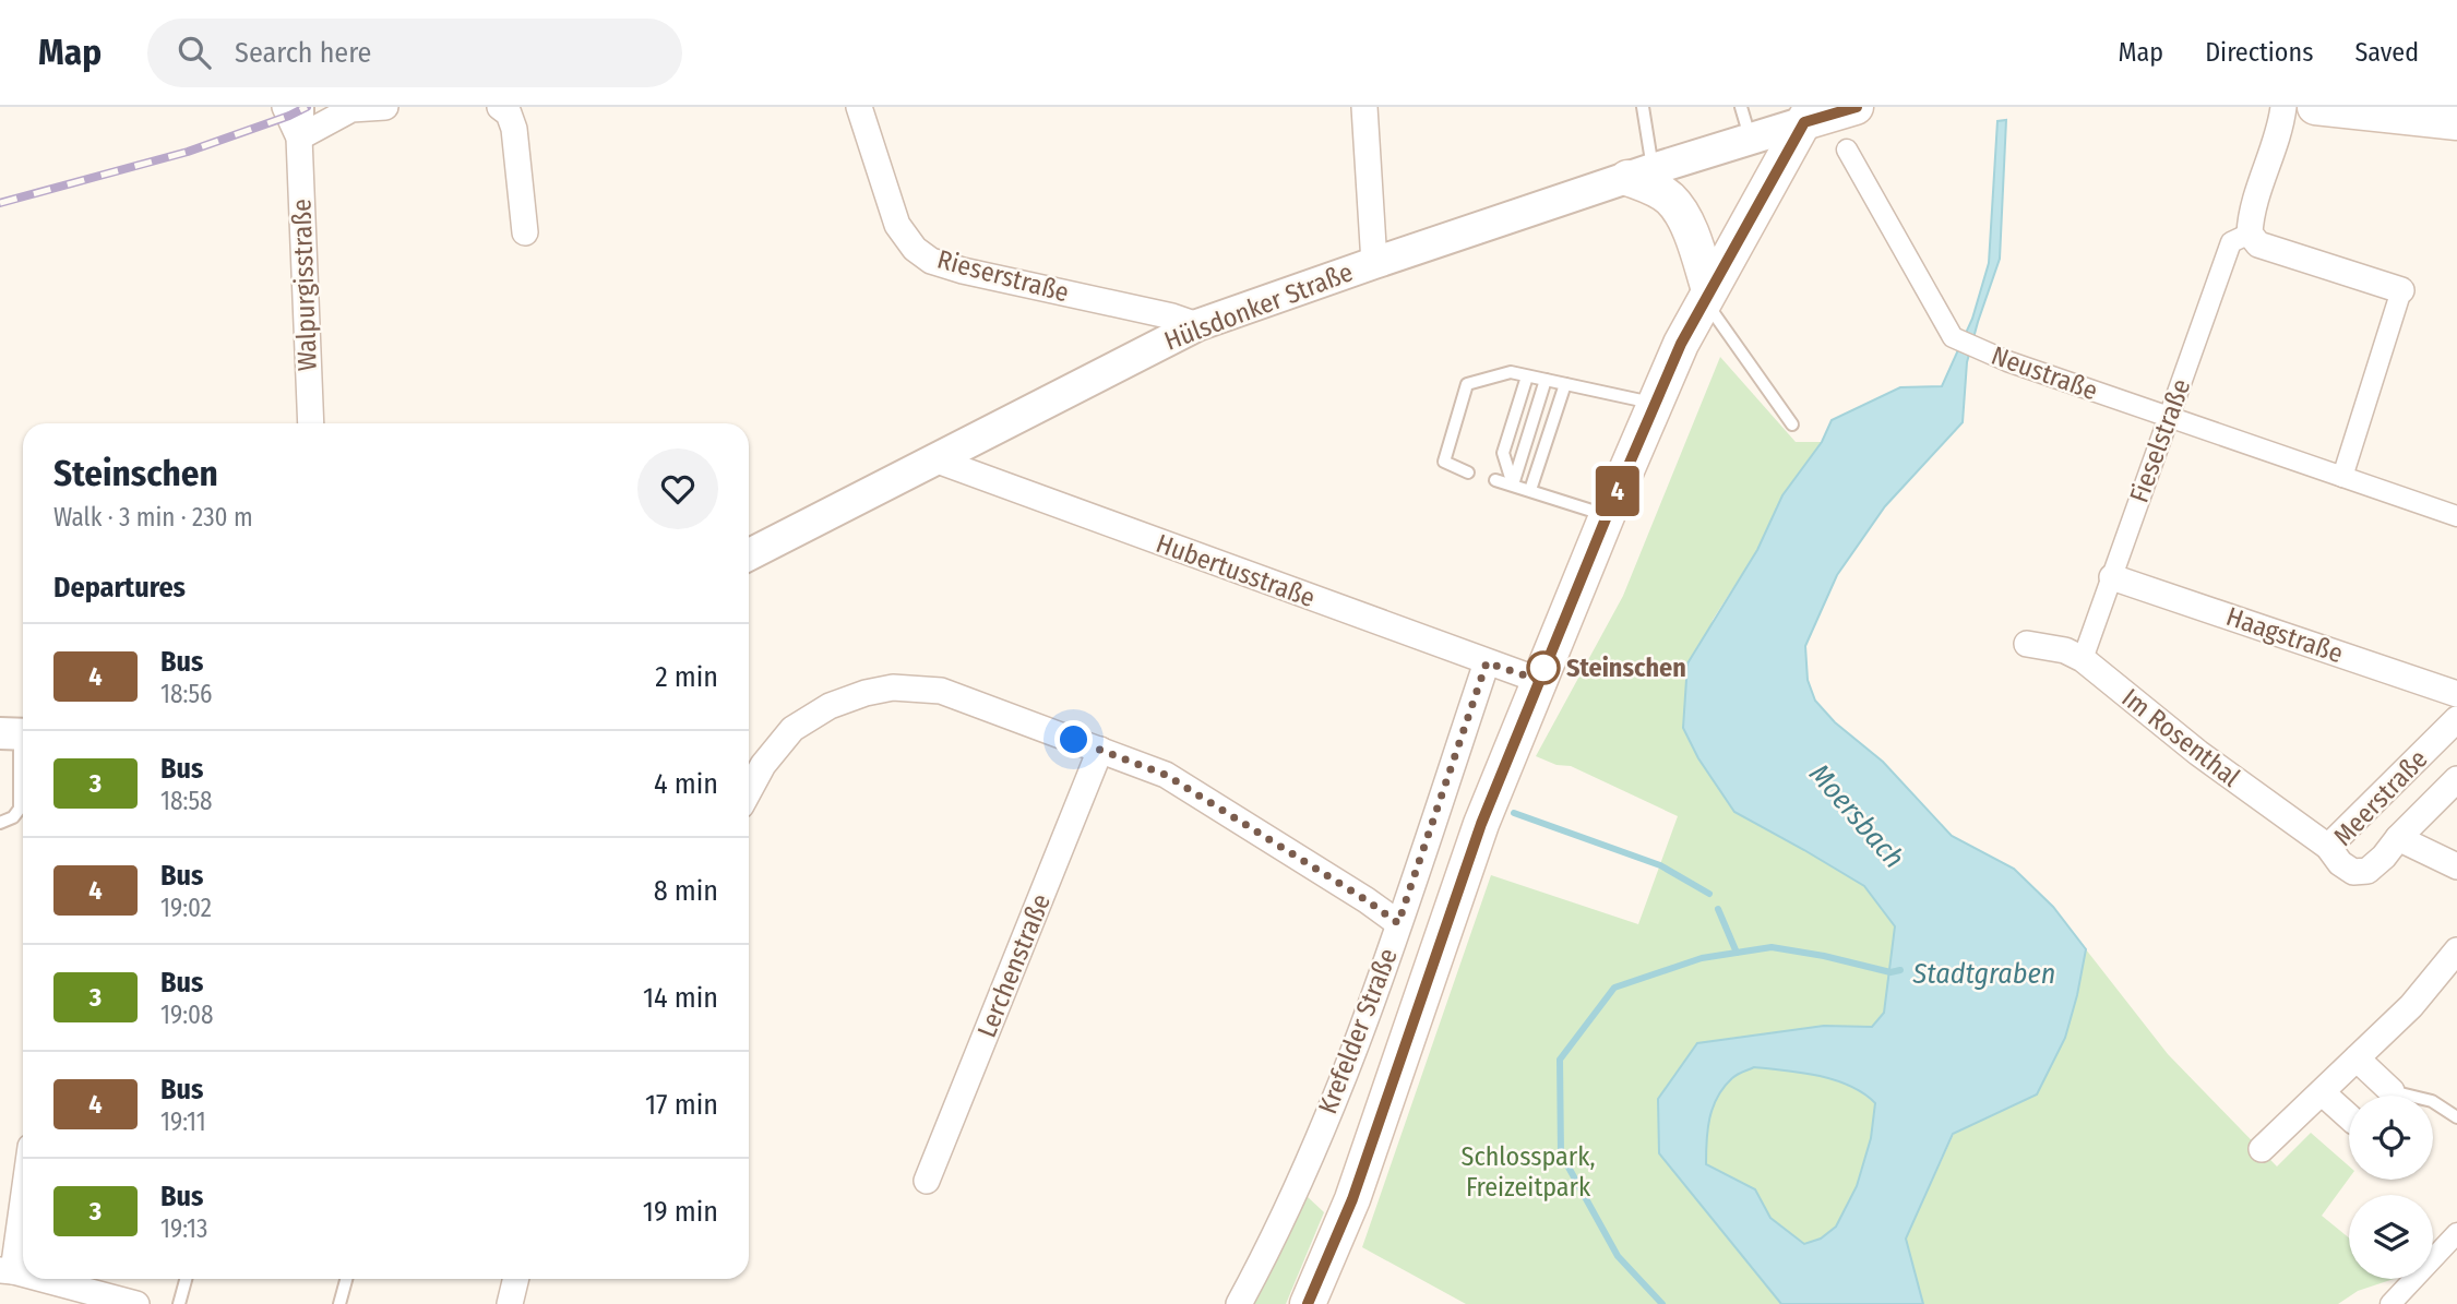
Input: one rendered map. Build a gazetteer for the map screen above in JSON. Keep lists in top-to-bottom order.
{
  "streets": {
    "main road": ["Krefelder Straße"],
    "street": [
      "Rieserstraße",
      "Walpurgisstraße",
      "Hülsdonker Straße",
      "Neustraße",
      "Fieselstraße",
      "Hubertusstraße",
      "Haagstraße",
      "Im Rosenthal",
      "Meerstraße",
      "Lerchenstraße"
    ]
  },
  "crossings": [
    ["Rieserstraße", "Hülsdonker Straße"],
    ["Hülsdonker Straße", "Hubertusstraße"],
    ["Hülsdonker Straße", "Krefelder Straße"],
    ["Neustraße", "Fieselstraße"],
    ["Fieselstraße", "Haagstraße"],
    ["Fieselstraße", "Im Rosenthal"],
    ["Hubertusstraße", "Krefelder Straße"],
    ["Im Rosenthal", "Meerstraße"]
  ],
  "water": ["Moersbach", "Stadtgraben"],
  "parks": ["Schlosspark, Freizeitpark"],
  "places": ["Steinschen"],
  "lines": ["bus line 4"],
  "page": {
    "header": "Map",
    "search": "Search here",
    "nav": ["Map", "Directions", "Saved"],
    "on_map": "4",
    "heading": [
      ["Steinschen", "Walk · 3 min · 230 m"],
      "Departures"
    ],
    "list": [
      {
        "mark": "4",
        "name": "Bus",
        "note": "18:56",
        "value": "2 min"
      },
      {
        "mark": "3",
        "name": "Bus",
        "note": "18:58",
        "value": "4 min"
      },
      {
        "mark": "4",
        "name": "Bus",
        "note": "19:02",
        "value": "8 min"
      },
      {
        "mark": "3",
        "name": "Bus",
        "note": "19:08",
        "value": "14 min"
      },
      {
        "mark": "4",
        "name": "Bus",
        "note": "19:11",
        "value": "17 min"
      },
      {
        "mark": "3",
        "name": "Bus",
        "note": "19:13",
        "value": "19 min"
      }
    ]
  }
}
